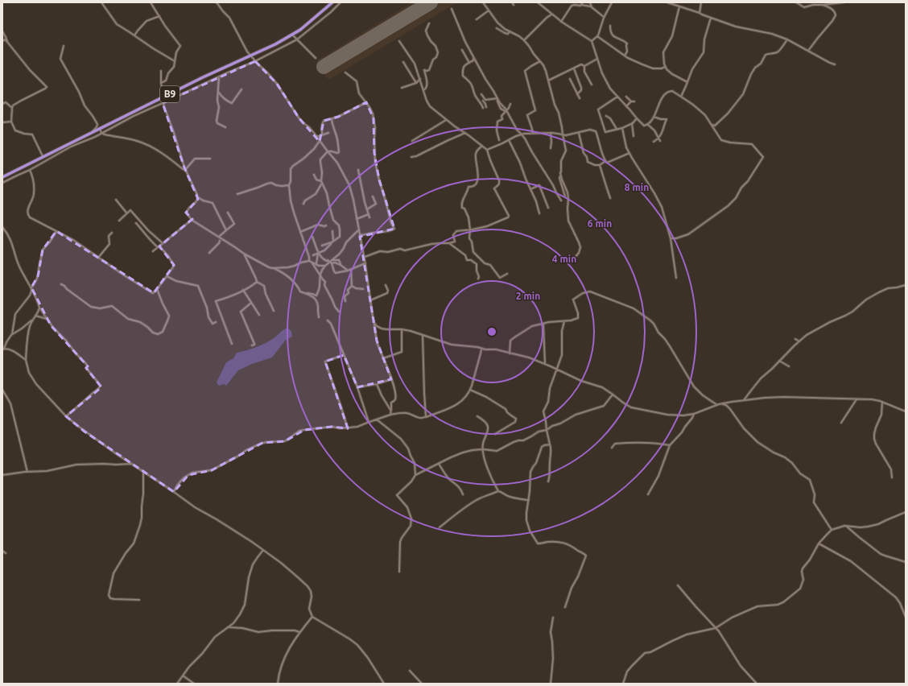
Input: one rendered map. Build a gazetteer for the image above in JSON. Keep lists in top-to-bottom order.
{
  "streets": {
    "highway": ["B9"]
  },
  "rings": [
    "8 min",
    "6 min",
    "4 min",
    "2 min"
  ]
}
